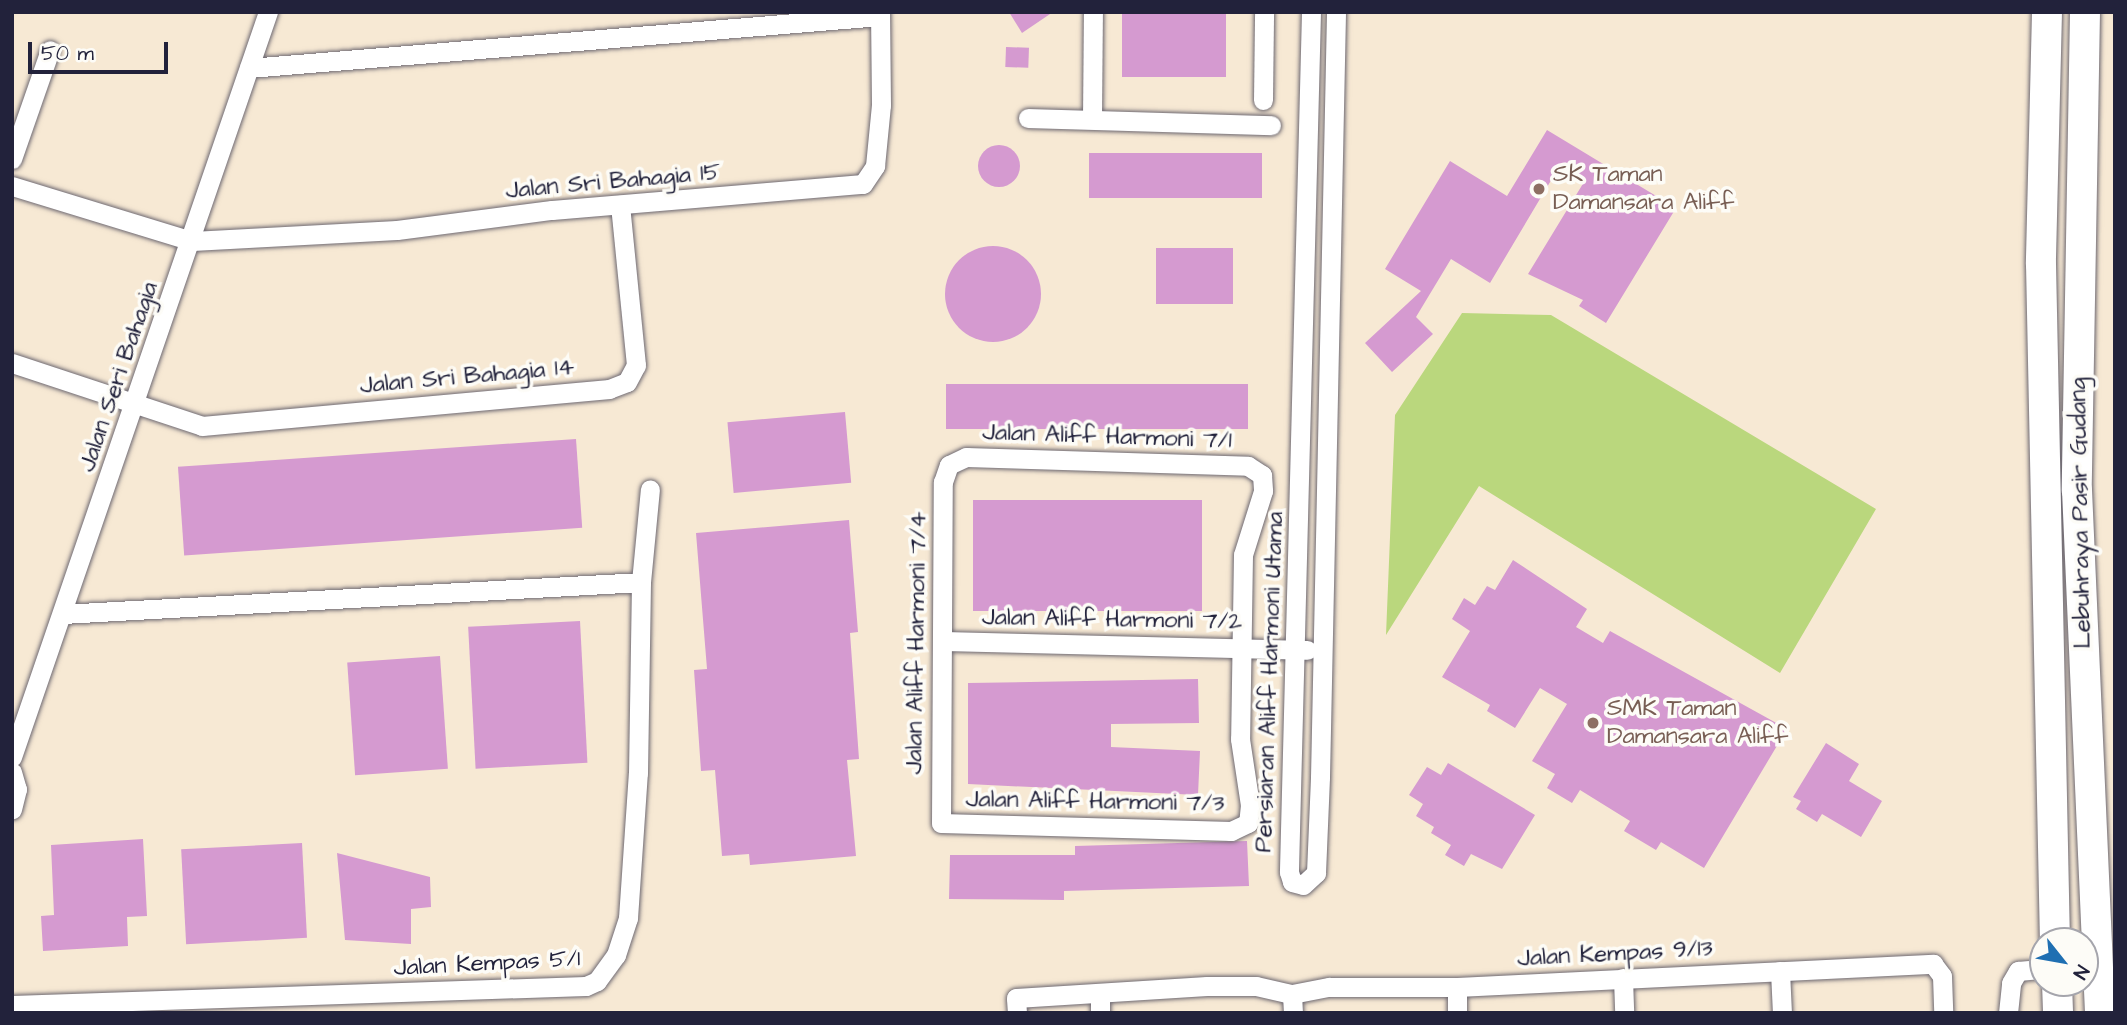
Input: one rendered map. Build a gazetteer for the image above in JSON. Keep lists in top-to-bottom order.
{
  "streets": {
    "highway": ["Lebuhraya Pasir Gudang"],
    "street": [
      "Jalan Sri Bahagia 15",
      "Jalan Seri Bahagia",
      "Jalan Sri Bahagia 14",
      "Jalan Aliff Harmoni 7/1",
      "Jalan Aliff Harmoni 7/2",
      "Jalan Aliff Harmoni 7/4",
      "Persiaran Aliff Harmoni Utama",
      "Jalan Aliff Harmoni 7/3",
      "Jalan Kempas 9/13",
      "Jalan Kempas 5/1"
    ]
  },
  "crossings": [
    ["Jalan Sri Bahagia 15", "Jalan Seri Bahagia"],
    ["Jalan Sri Bahagia 15", "Jalan Sri Bahagia 14"],
    ["Jalan Seri Bahagia", "Jalan Sri Bahagia 14"],
    ["Jalan Aliff Harmoni 7/1", "Jalan Aliff Harmoni 7/2"],
    ["Jalan Aliff Harmoni 7/1", "Jalan Aliff Harmoni 7/4"],
    ["Jalan Aliff Harmoni 7/1", "Jalan Aliff Harmoni 7/3"],
    ["Jalan Aliff Harmoni 7/2", "Jalan Aliff Harmoni 7/4"],
    ["Jalan Aliff Harmoni 7/2", "Persiaran Aliff Harmoni Utama"],
    ["Jalan Aliff Harmoni 7/2", "Jalan Aliff Harmoni 7/3"],
    ["Jalan Aliff Harmoni 7/4", "Jalan Aliff Harmoni 7/3"]
  ],
  "places": ["SK Taman Damansara Aliff", "SMK Taman Damansara Aliff"],
  "scale_bar": "50 m",
  "north": "bottom right"
}
